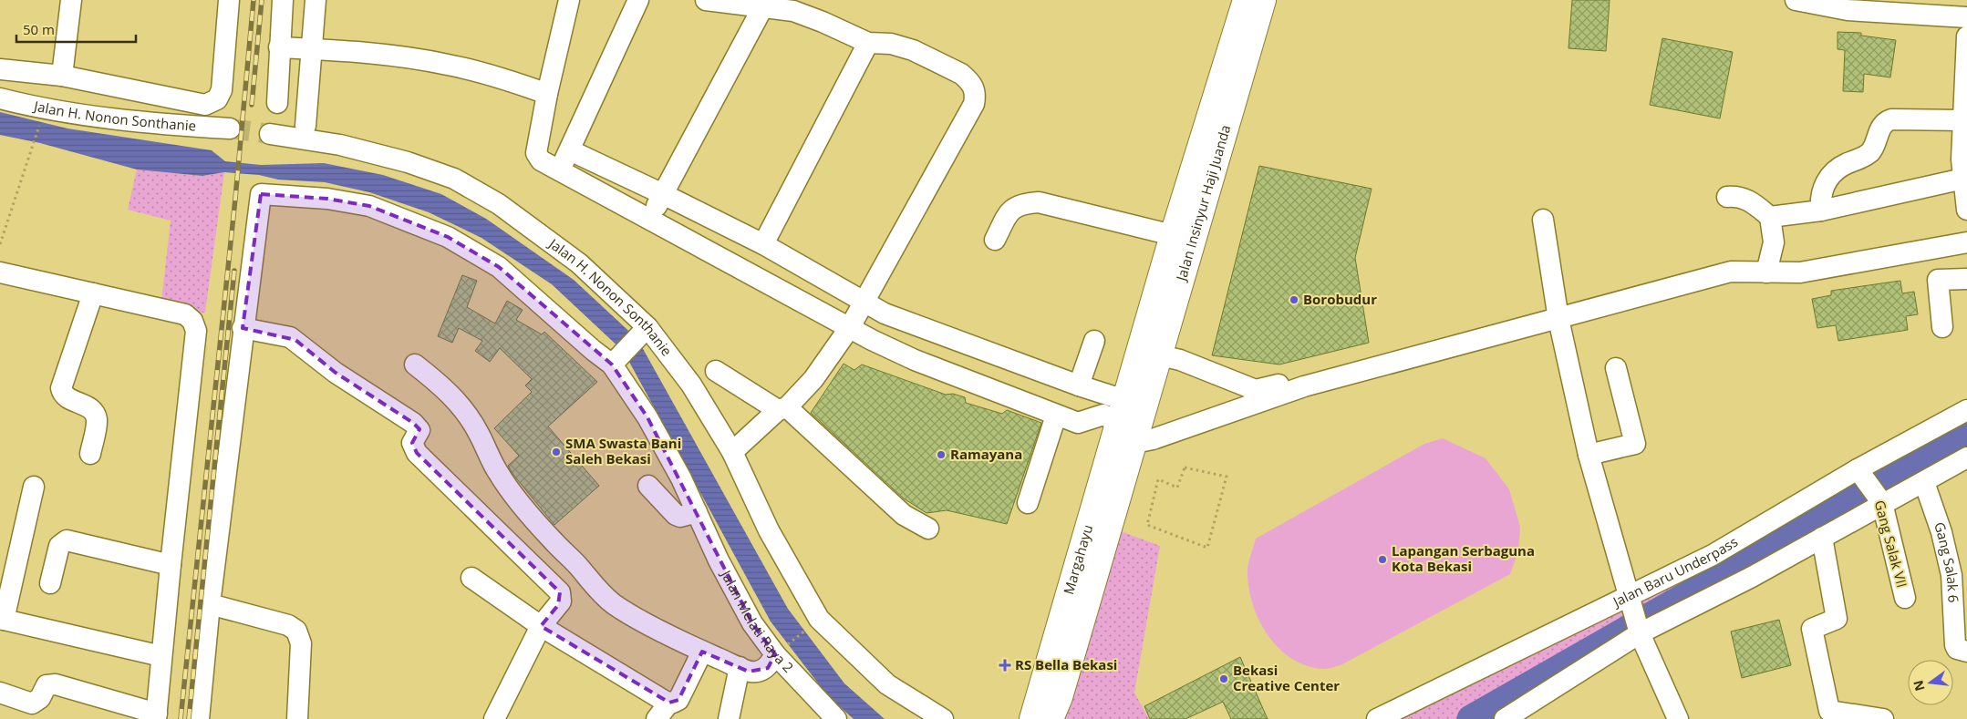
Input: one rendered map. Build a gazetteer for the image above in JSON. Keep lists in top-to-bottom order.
{
  "streets": {
    "main road": ["Jalan Insinyur Haji Juanda", "Margahayu"],
    "street": [
      "Jalan H. Nonon Sonthanie",
      "Gang Salak VII",
      "Gang Salak 6",
      "Jalan Baru Underpass",
      "Jalan Melati Raya 2"
    ]
  },
  "crossings": [
    ["Jalan Insinyur Haji Juanda", "Margahayu"],
    ["Gang Salak VII", "Jalan Baru Underpass"]
  ],
  "places": {
    "other": [
      "Borobudur",
      "SMA Swasta Bani Saleh Bekasi",
      "Ramayana",
      "Lapangan Serbaguna Kota Bekasi",
      "Bekasi Creative Center"
    ],
    "health": ["RS Bella Bekasi"]
  },
  "scale_bar": "50 m",
  "north": "left"
}
